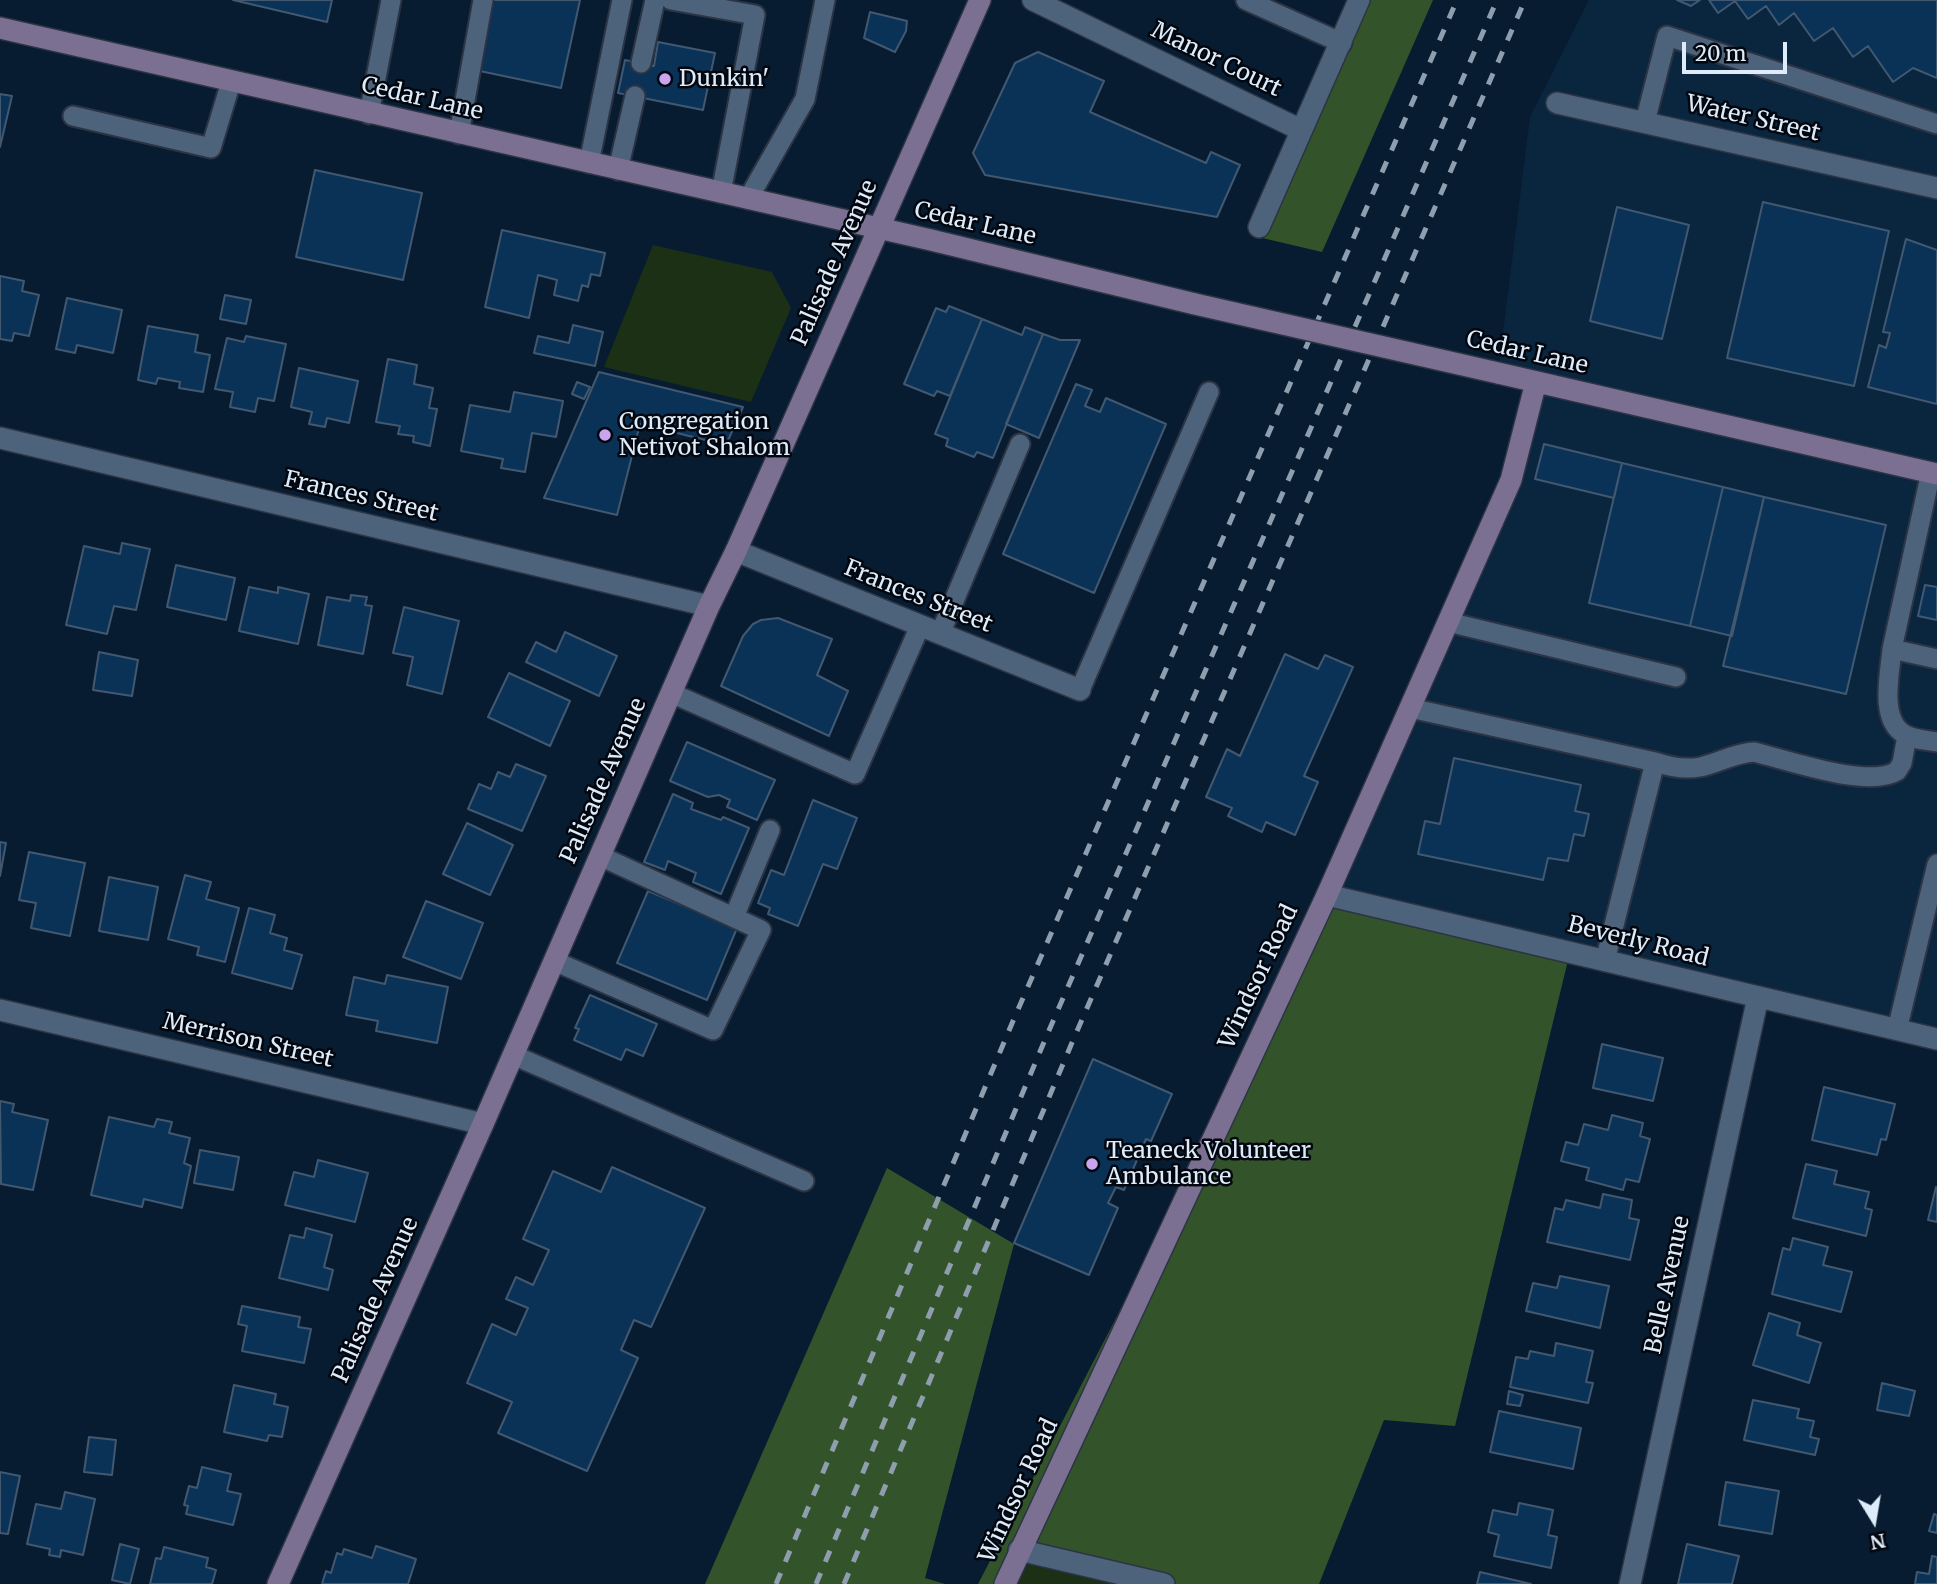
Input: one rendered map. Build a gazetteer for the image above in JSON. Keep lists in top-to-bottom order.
{
  "streets": {
    "street": [
      "Manor Court",
      "Cedar Lane",
      "Water Street",
      "Palisade Avenue",
      "Frances Street",
      "Beverly Road",
      "Windsor Road",
      "Merrison Street",
      "Belle Avenue"
    ]
  },
  "crossings": [
    ["Cedar Lane", "Palisade Avenue"],
    ["Cedar Lane", "Windsor Road"],
    ["Palisade Avenue", "Frances Street"],
    ["Palisade Avenue", "Merrison Street"],
    ["Beverly Road", "Windsor Road"],
    ["Beverly Road", "Belle Avenue"]
  ],
  "places": ["Dunkin'", "Congregation Netivot Shalom", "Teaneck Volunteer Ambulance"],
  "scale_bar": "20 m",
  "north": "bottom"
}
